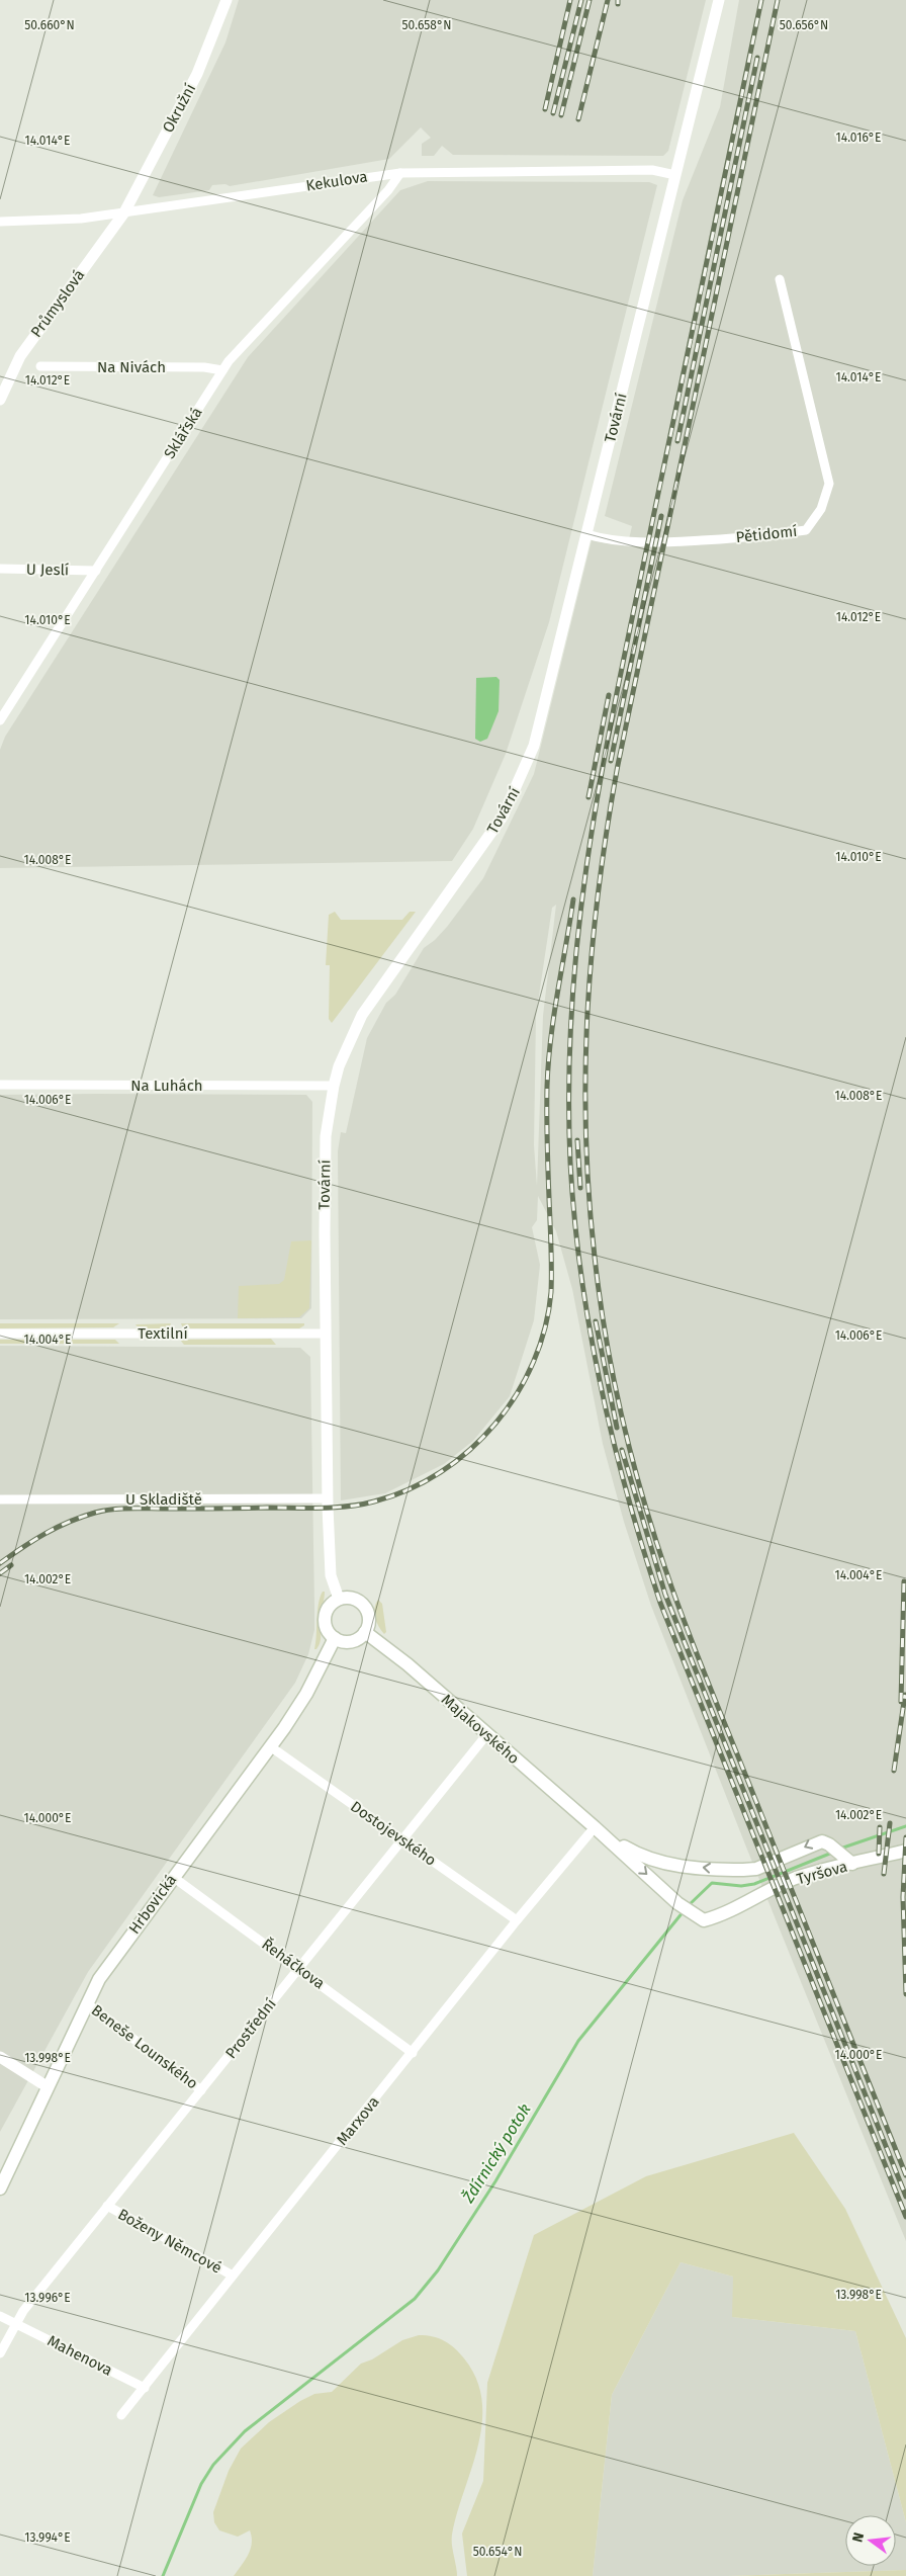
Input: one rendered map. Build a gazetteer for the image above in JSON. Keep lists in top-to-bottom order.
{
  "streets": {
    "main road": ["Majakovského", "Tyršova", "Hrbovická"],
    "street": [
      "Okružní",
      "Kekulova",
      "Průmyslová",
      "Na Nivách",
      "Tovární",
      "Sklářská",
      "Pětidomí",
      "U Jeslí",
      "Na Luhách",
      "Textilní",
      "U Skladiště",
      "Dostojevského",
      "Řeháčkova",
      "Prostřední",
      "Beneše Lounského",
      "Marxova",
      "Boženy Němcové",
      "Mahenova"
    ]
  },
  "crossings": [
    ["Okružní", "Kekulova"],
    ["Okružní", "Průmyslová"],
    ["Kekulova", "Průmyslová"],
    ["Kekulova", "Tovární"],
    ["Kekulova", "Sklářská"],
    ["Na Nivách", "Sklářská"],
    ["Tovární", "Pětidomí"],
    ["Tovární", "Na Luhách"],
    ["Tovární", "Textilní"],
    ["Tovární", "U Skladiště"],
    ["Tovární", "Majakovského"],
    ["Tovární", "Hrbovická"],
    ["Sklářská", "U Jeslí"],
    ["Majakovského", "Tyršova"],
    ["Majakovského", "Hrbovická"],
    ["Majakovského", "Prostřední"],
    ["Majakovského", "Marxova"],
    ["Dostojevského", "Hrbovická"],
    ["Dostojevského", "Prostřední"],
    ["Dostojevského", "Marxova"],
    ["Hrbovická", "Řeháčkova"],
    ["Hrbovická", "Beneše Lounského"],
    ["Řeháčkova", "Prostřední"],
    ["Řeháčkova", "Marxova"],
    ["Prostřední", "Beneše Lounského"],
    ["Prostřední", "Boženy Němcové"],
    ["Prostřední", "Mahenova"],
    ["Marxova", "Boženy Němcové"],
    ["Marxova", "Mahenova"]
  ],
  "water": ["Ždírnický potok"],
  "north": "left",
  "coordinates": [
    "50.660°N",
    "50.658°N",
    "50.656°N",
    "14.016°E",
    "14.014°E",
    "14.012°E",
    "14.010°E",
    "14.008°E",
    "14.006°E",
    "14.004°E",
    "14.002°E",
    "14.000°E",
    "13.998°E",
    "13.996°E",
    "13.994°E",
    "50.654°N"
  ]
}
